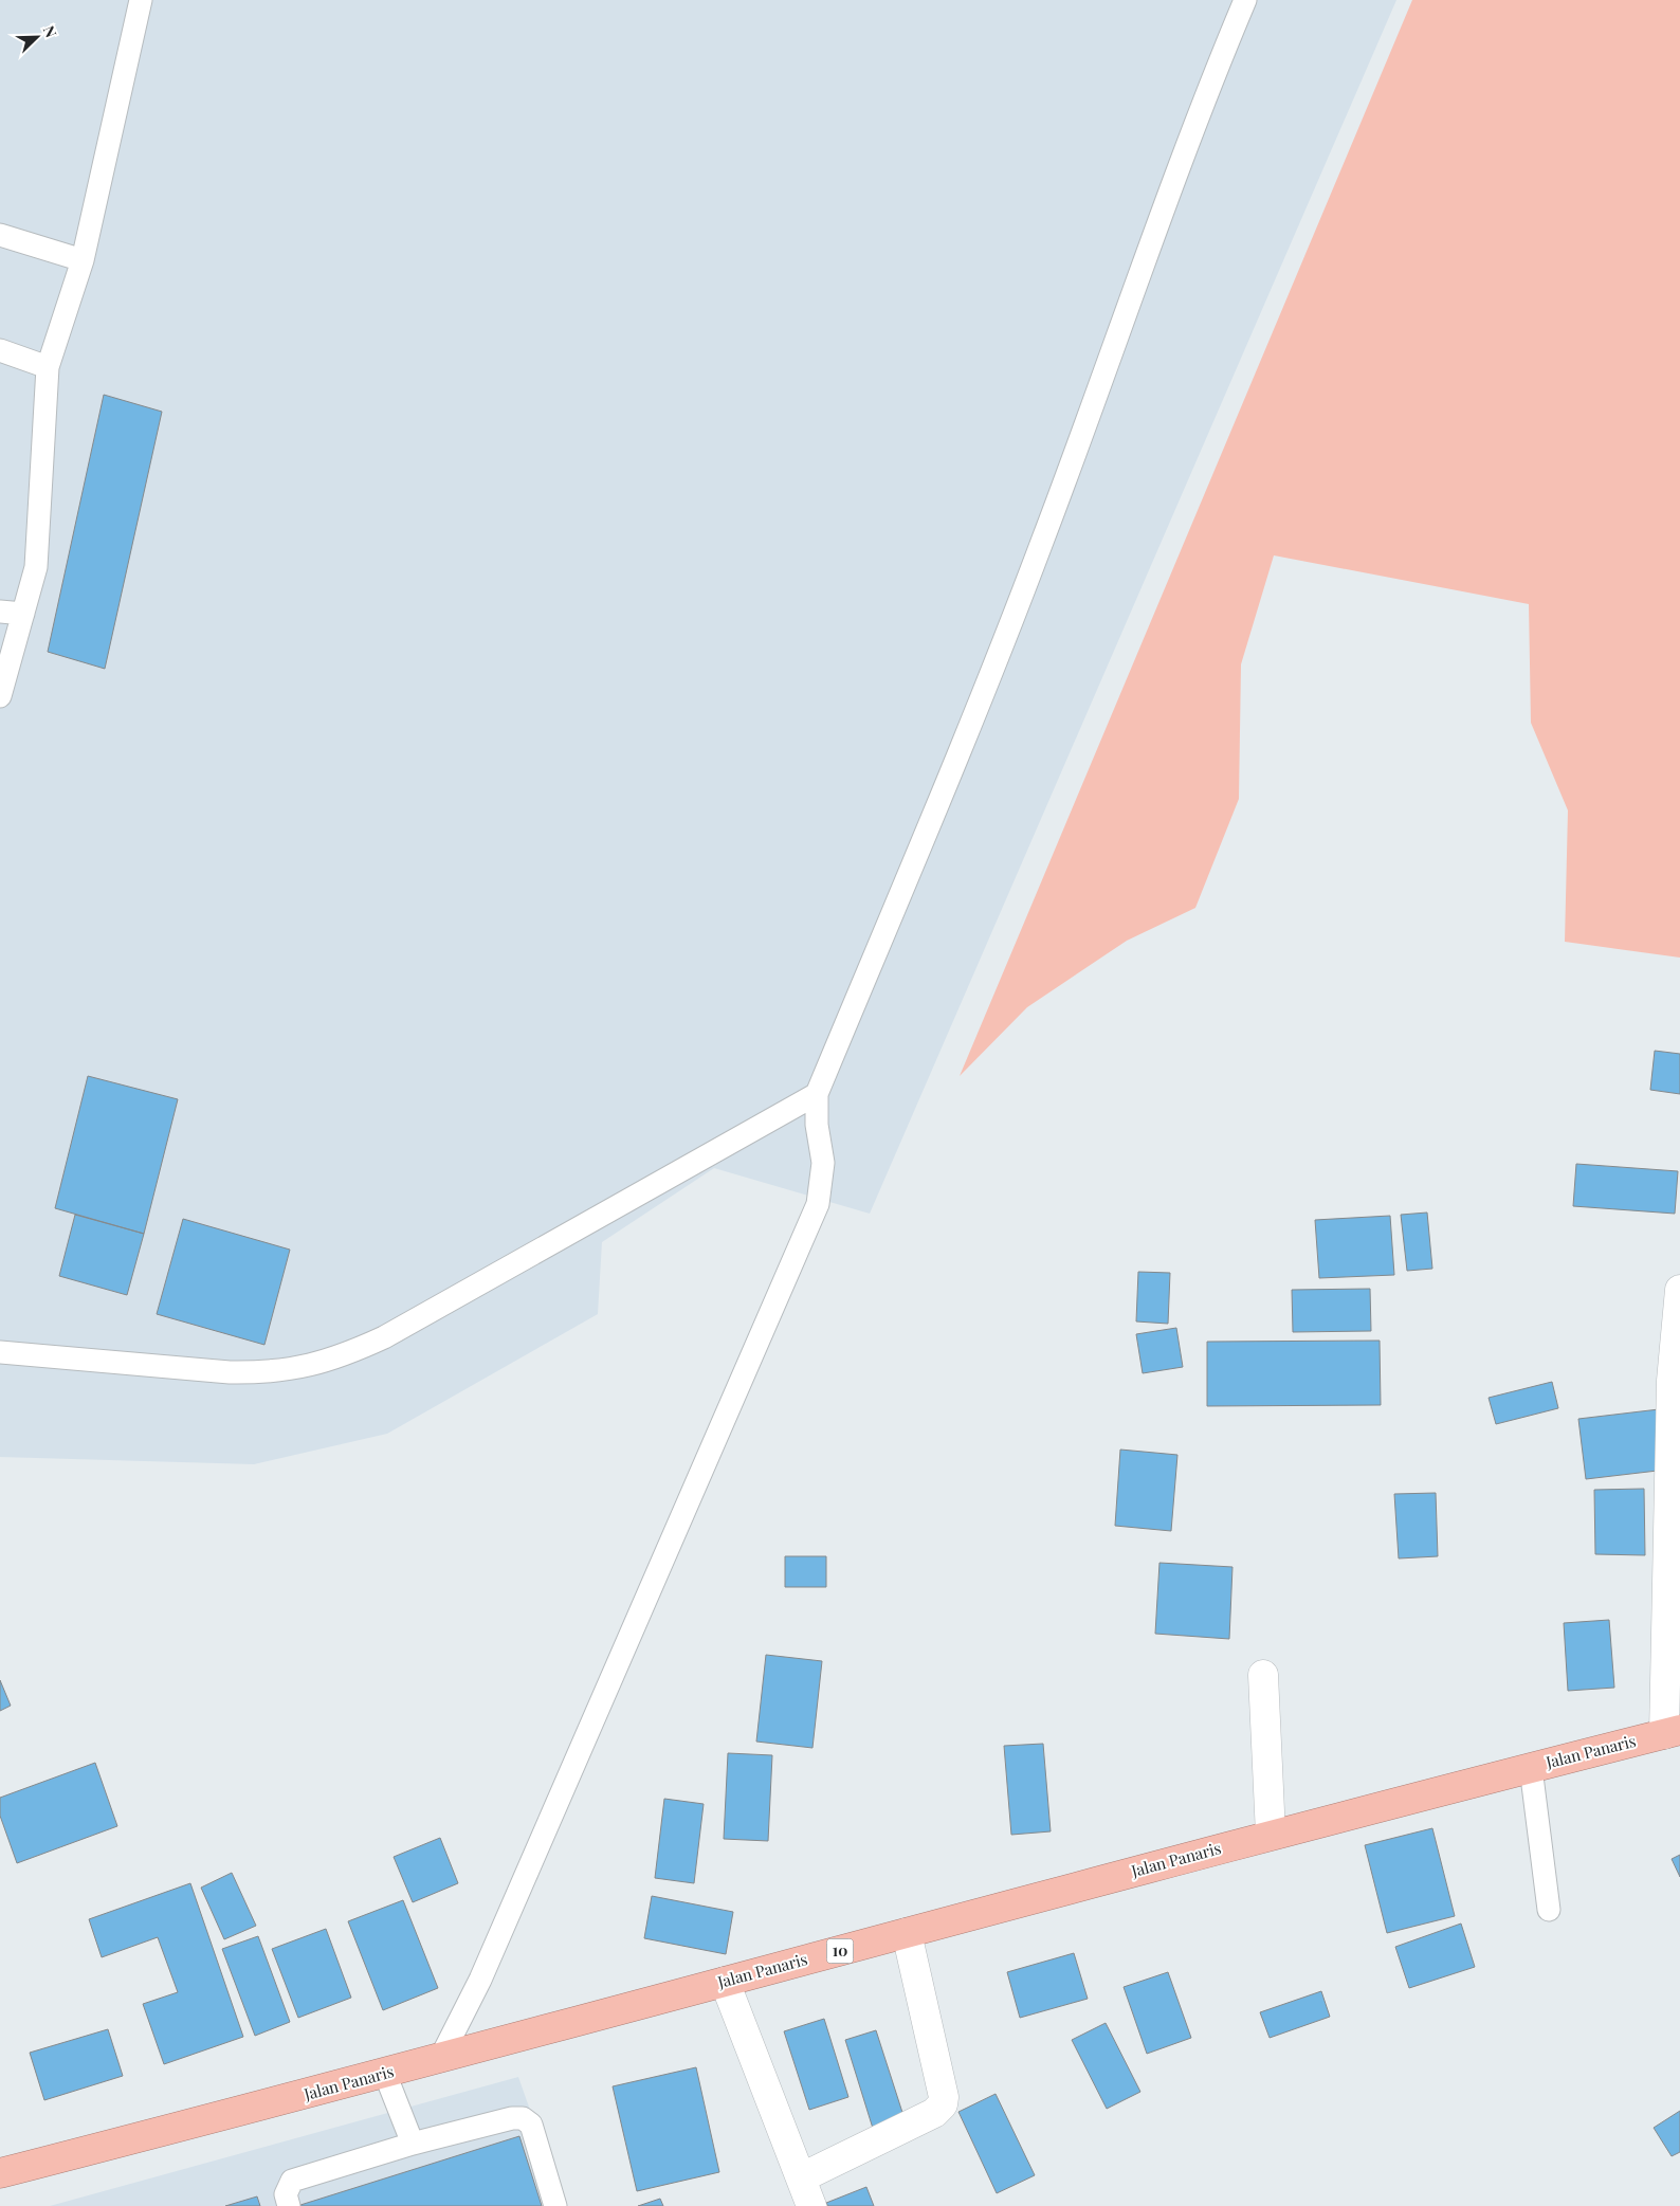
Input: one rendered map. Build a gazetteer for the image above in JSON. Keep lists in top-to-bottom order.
{
  "streets": {
    "highway": ["Jalan Panaris", "10"]
  },
  "north": "top right"
}
